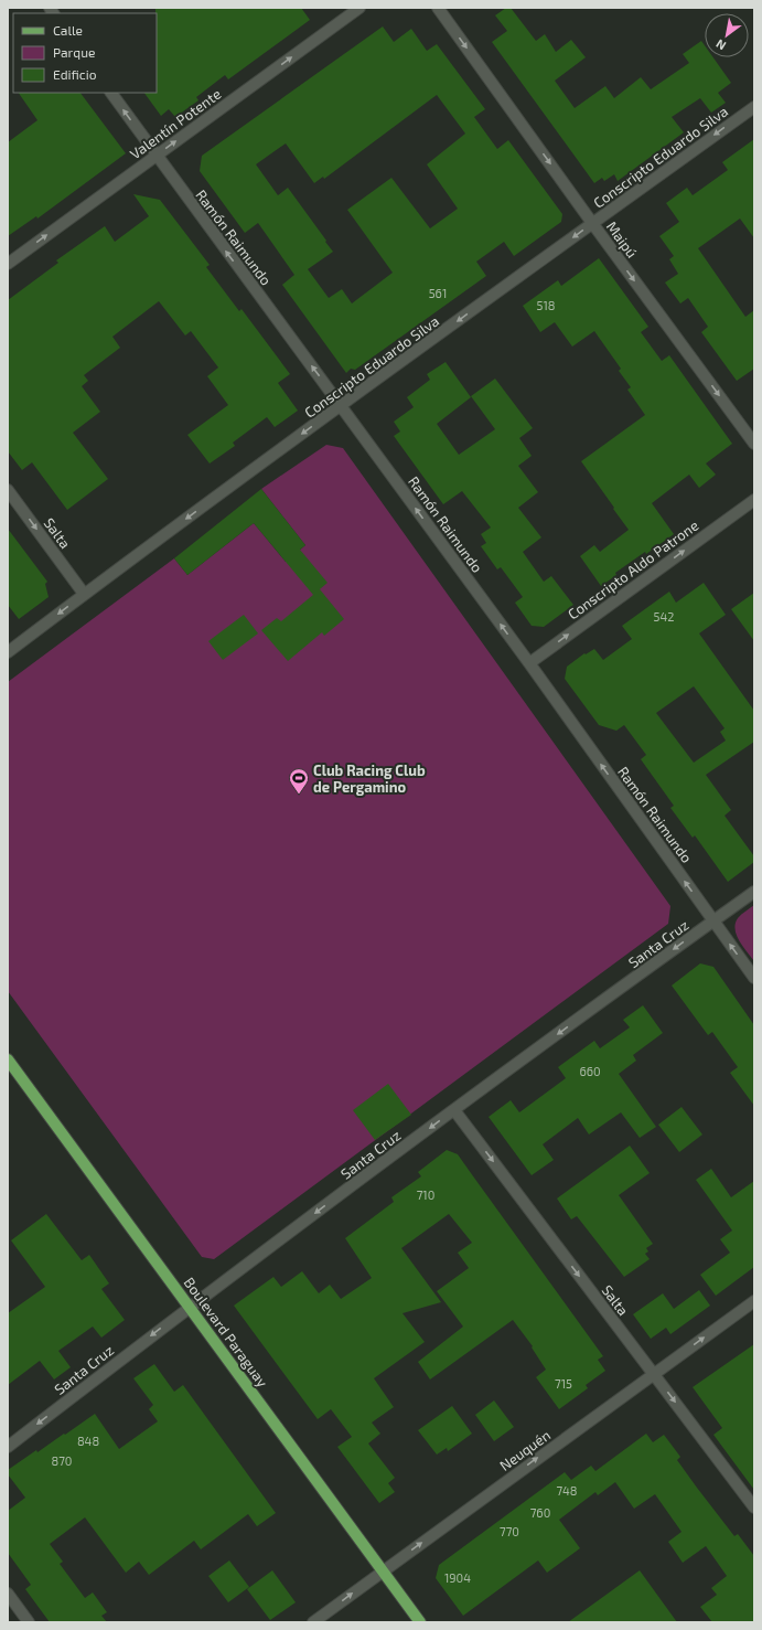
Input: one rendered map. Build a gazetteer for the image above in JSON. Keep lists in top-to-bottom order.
{
  "streets": {
    "main road": ["Boulevard Paraguay"],
    "street": [
      "Valentín Potente",
      "Conscripto Eduardo Silva",
      "Ramón Raimundo",
      "Maipú",
      "Salta",
      "Conscripto Aldo Patrone",
      "Santa Cruz",
      "Neuquén"
    ]
  },
  "crossings": [
    ["Valentín Potente", "Ramón Raimundo"],
    ["Conscripto Eduardo Silva", "Ramón Raimundo"],
    ["Conscripto Eduardo Silva", "Maipú"],
    ["Conscripto Eduardo Silva", "Salta"],
    ["Ramón Raimundo", "Conscripto Aldo Patrone"],
    ["Ramón Raimundo", "Santa Cruz"],
    ["Salta", "Santa Cruz"],
    ["Salta", "Neuquén"],
    ["Santa Cruz", "Boulevard Paraguay"],
    ["Boulevard Paraguay", "Neuquén"]
  ],
  "one_way": [
    "Valentín Potente",
    "Conscripto Eduardo Silva",
    "Ramón Raimundo",
    "Maipú",
    "Salta",
    "Conscripto Aldo Patrone",
    "Santa Cruz",
    "Neuquén"
  ],
  "places": {
    "sports": ["Club Racing Club de Pergamino"]
  },
  "house_numbers": [
    "561",
    "518",
    "542",
    "660",
    "710",
    "715",
    "848",
    "870",
    "748",
    "760",
    "770",
    "1904"
  ],
  "legend": ["Calle", "Parque", "Edificio"],
  "north": "bottom left"
}
